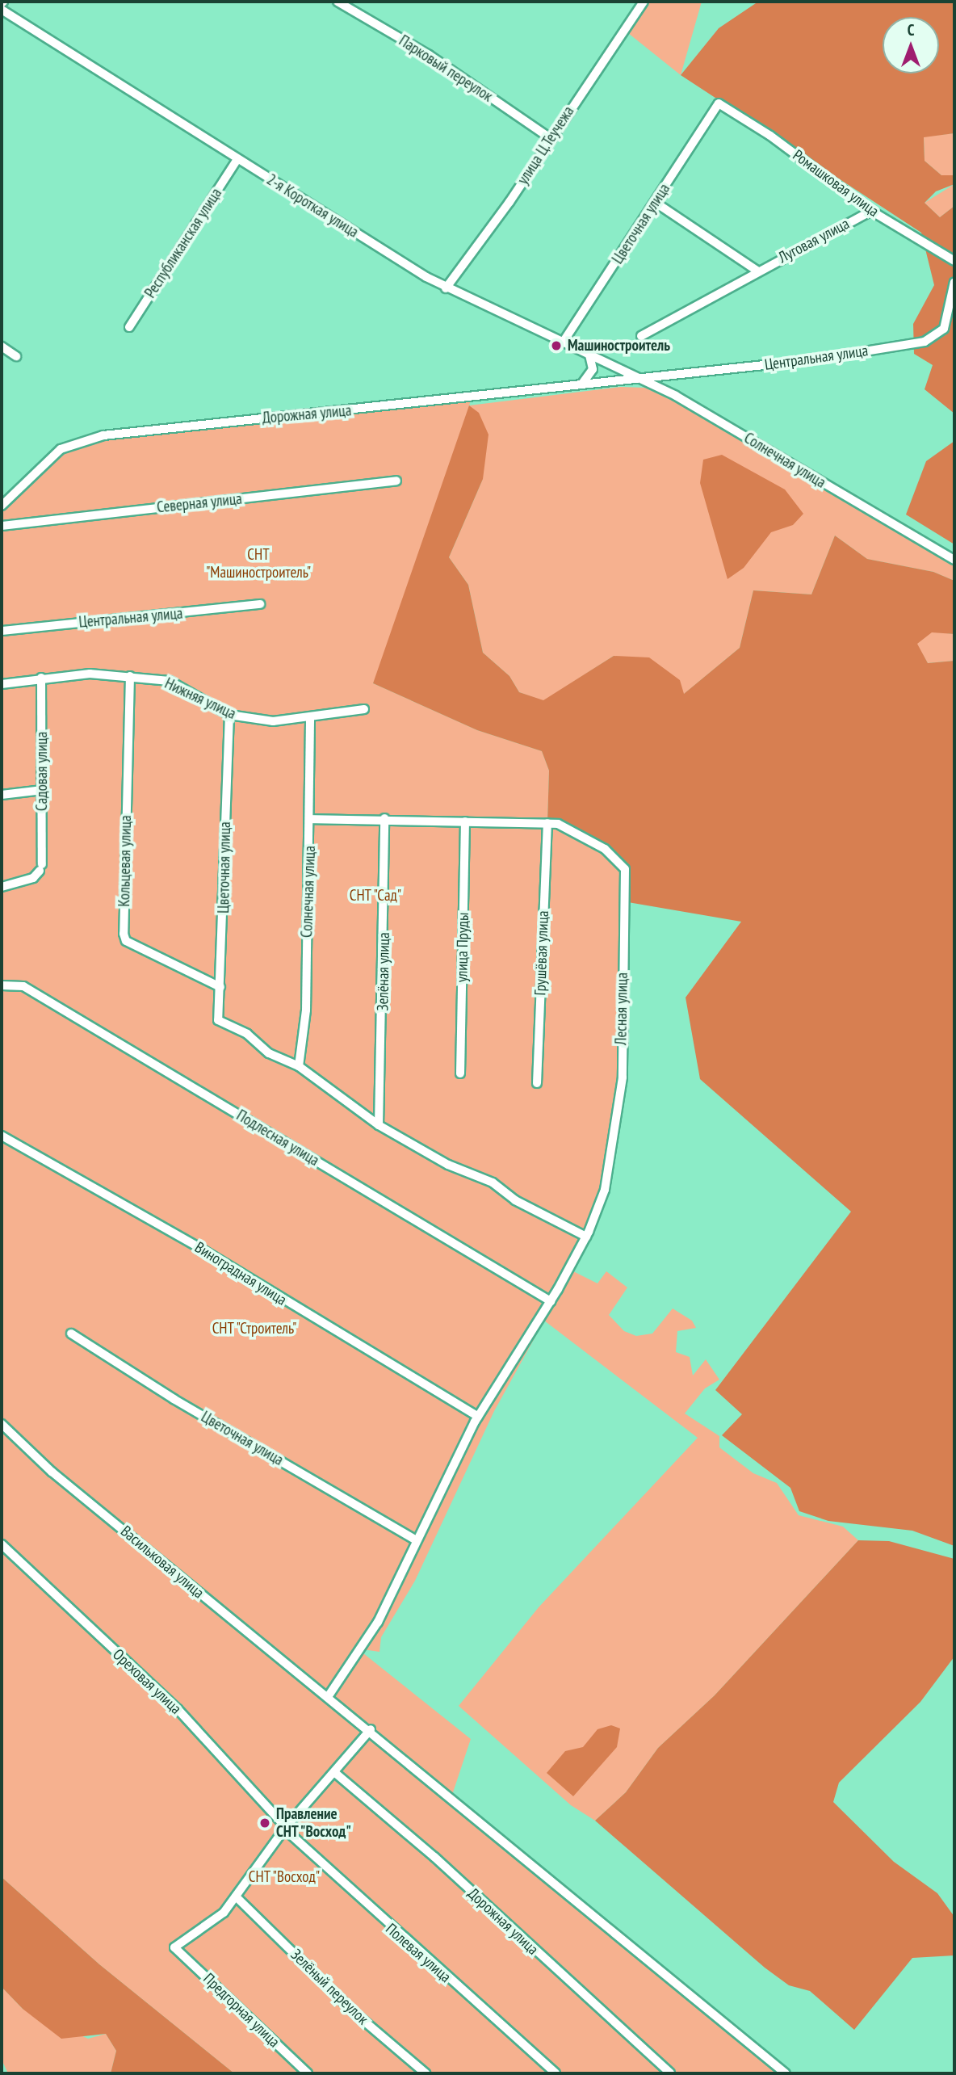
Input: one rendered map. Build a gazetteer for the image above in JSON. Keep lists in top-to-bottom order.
{
  "streets": {
    "street": [
      "Парковый переулок",
      "улица Ц.Теучежа",
      "Ромашковая улица",
      "2-я Короткая улица",
      "Цветочная улица",
      "Луговая улица",
      "Республиканская улица",
      "Центральная улица",
      "Дорожная улица",
      "Солнечная улица",
      "Северная улица",
      "Нижняя улица",
      "Садовая улица",
      "Кольцевая улица",
      "улица Пруды",
      "Грушёвая улица",
      "Зелёная улица",
      "Лесная улица",
      "Подлесная улица",
      "Виноградная улица",
      "Васильковая улица",
      "Ореховая улица",
      "Полевая улица",
      "Зелёный переулок",
      "Предгорная улица"
    ]
  },
  "crossings": [
    ["Парковый переулок", "улица Ц.Теучежа"],
    ["улица Ц.Теучежа", "2-я Короткая улица"],
    ["Ромашковая улица", "Цветочная улица"],
    ["Ромашковая улица", "Луговая улица"],
    ["2-я Короткая улица", "Цветочная улица"],
    ["2-я Короткая улица", "Республиканская улица"],
    ["2-я Короткая улица", "Центральная улица"],
    ["2-я Короткая улица", "Дорожная улица"],
    ["2-я Короткая улица", "Солнечная улица"],
    ["Цветочная улица", "Солнечная улица"],
    ["Цветочная улица", "Нижняя улица"],
    ["Цветочная улица", "Кольцевая улица"],
    ["Центральная улица", "Дорожная улица"],
    ["Центральная улица", "Солнечная улица"],
    ["Дорожная улица", "Солнечная улица"],
    ["Солнечная улица", "Нижняя улица"],
    ["Нижняя улица", "Садовая улица"],
    ["Нижняя улица", "Кольцевая улица"],
    ["Грушёвая улица", "Лесная улица"],
    ["Ореховая улица", "Полевая улица"],
    ["Зелёный переулок", "Предгорная улица"]
  ],
  "parks": [
    "СНТ \"Машиностроитель\"",
    "СНТ \"Сад\"",
    "СНТ \"Строитель\"",
    "СНТ \"Восход\""
  ],
  "places": ["Машиностроитель", "Правление СНТ \"Восход\""],
  "north": "top"
}
